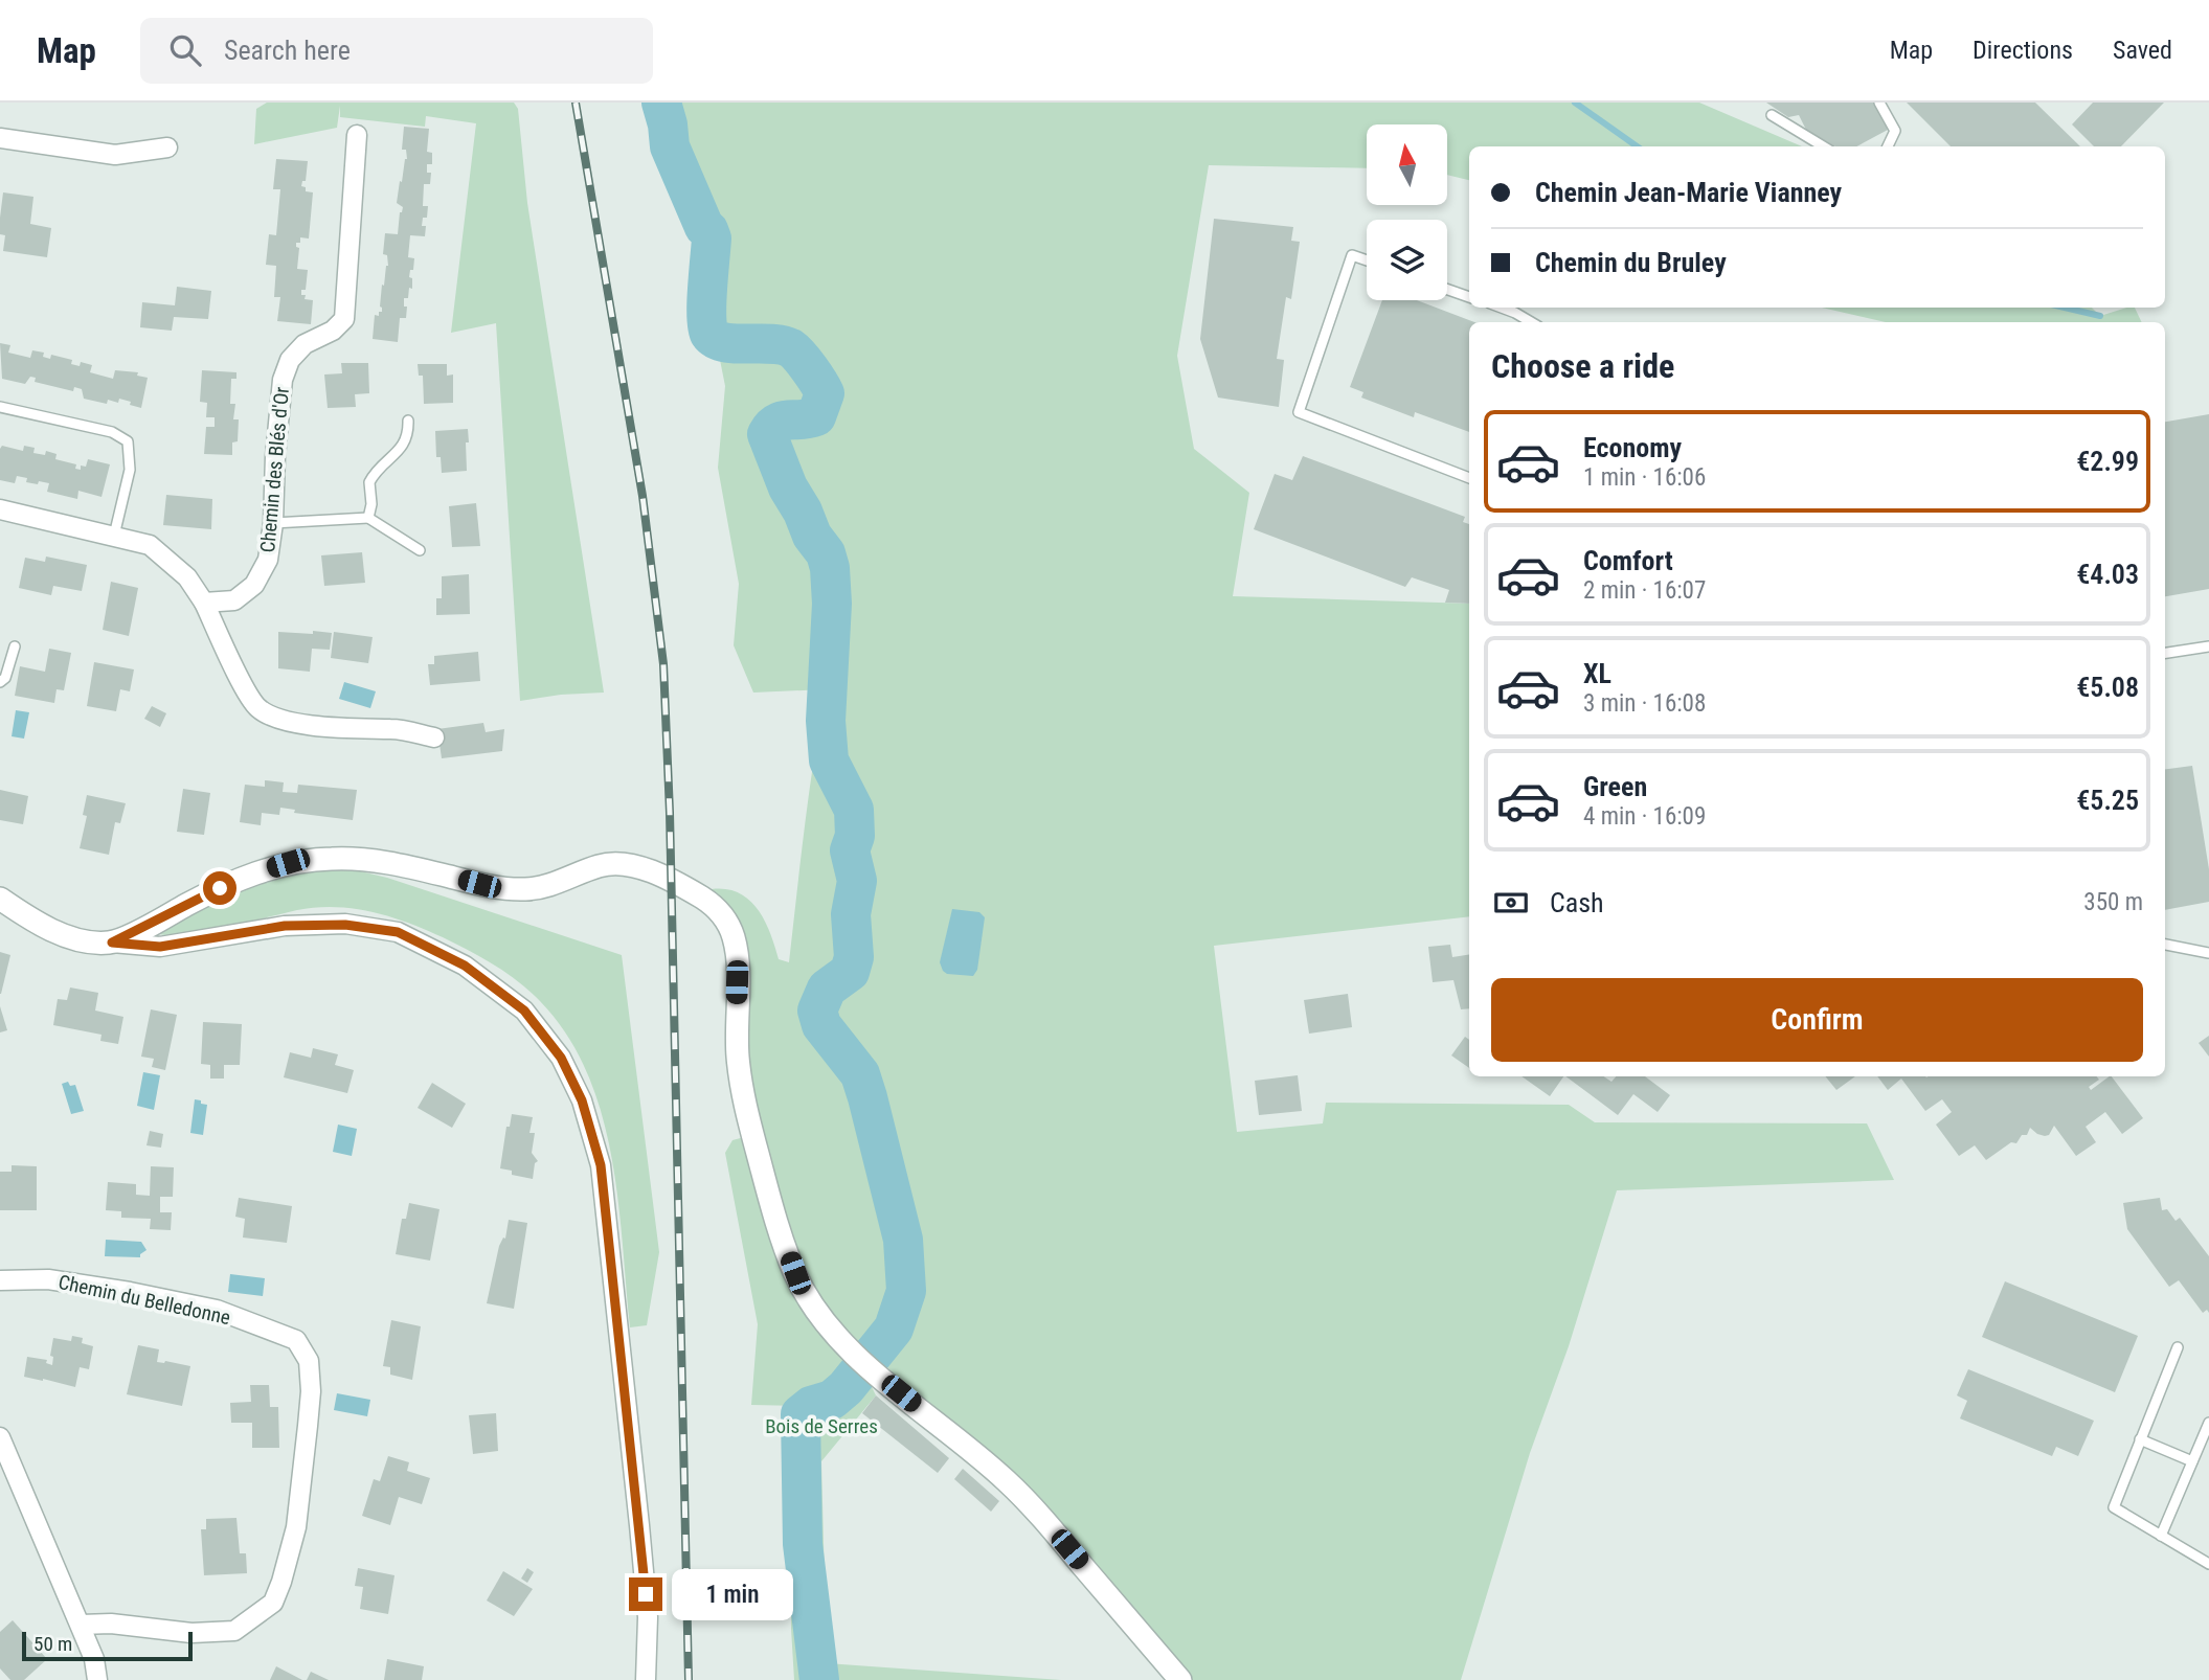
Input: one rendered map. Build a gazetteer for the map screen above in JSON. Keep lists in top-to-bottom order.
{
  "streets": {
    "street": ["Chemin des Blés d'Or", "Chemin du Belledonne"]
  },
  "parks": ["Bois de Serres"],
  "scale_bar": "50 m",
  "north": "top",
  "page": {
    "header": "Map",
    "search": "Search here",
    "nav": ["Map", "Directions", "Saved"],
    "banner": ["Chemin Jean-Marie Vianney", "Chemin du Bruley"],
    "heading": "Choose a ride",
    "list": [
      {
        "name": "Economy",
        "note": "1 min · 16:06",
        "value": "€2.99"
      },
      {
        "name": "Comfort",
        "note": "2 min · 16:07",
        "value": "€4.03"
      },
      {
        "name": "XL",
        "note": "3 min · 16:08",
        "value": "€5.08"
      },
      {
        "name": "Green",
        "note": "4 min · 16:09",
        "value": "€5.25"
      }
    ],
    "pay": ["Cash", "350 m"],
    "buttons": "Confirm",
    "bubble": "1 min",
    "scale": "50 m"
  }
}
